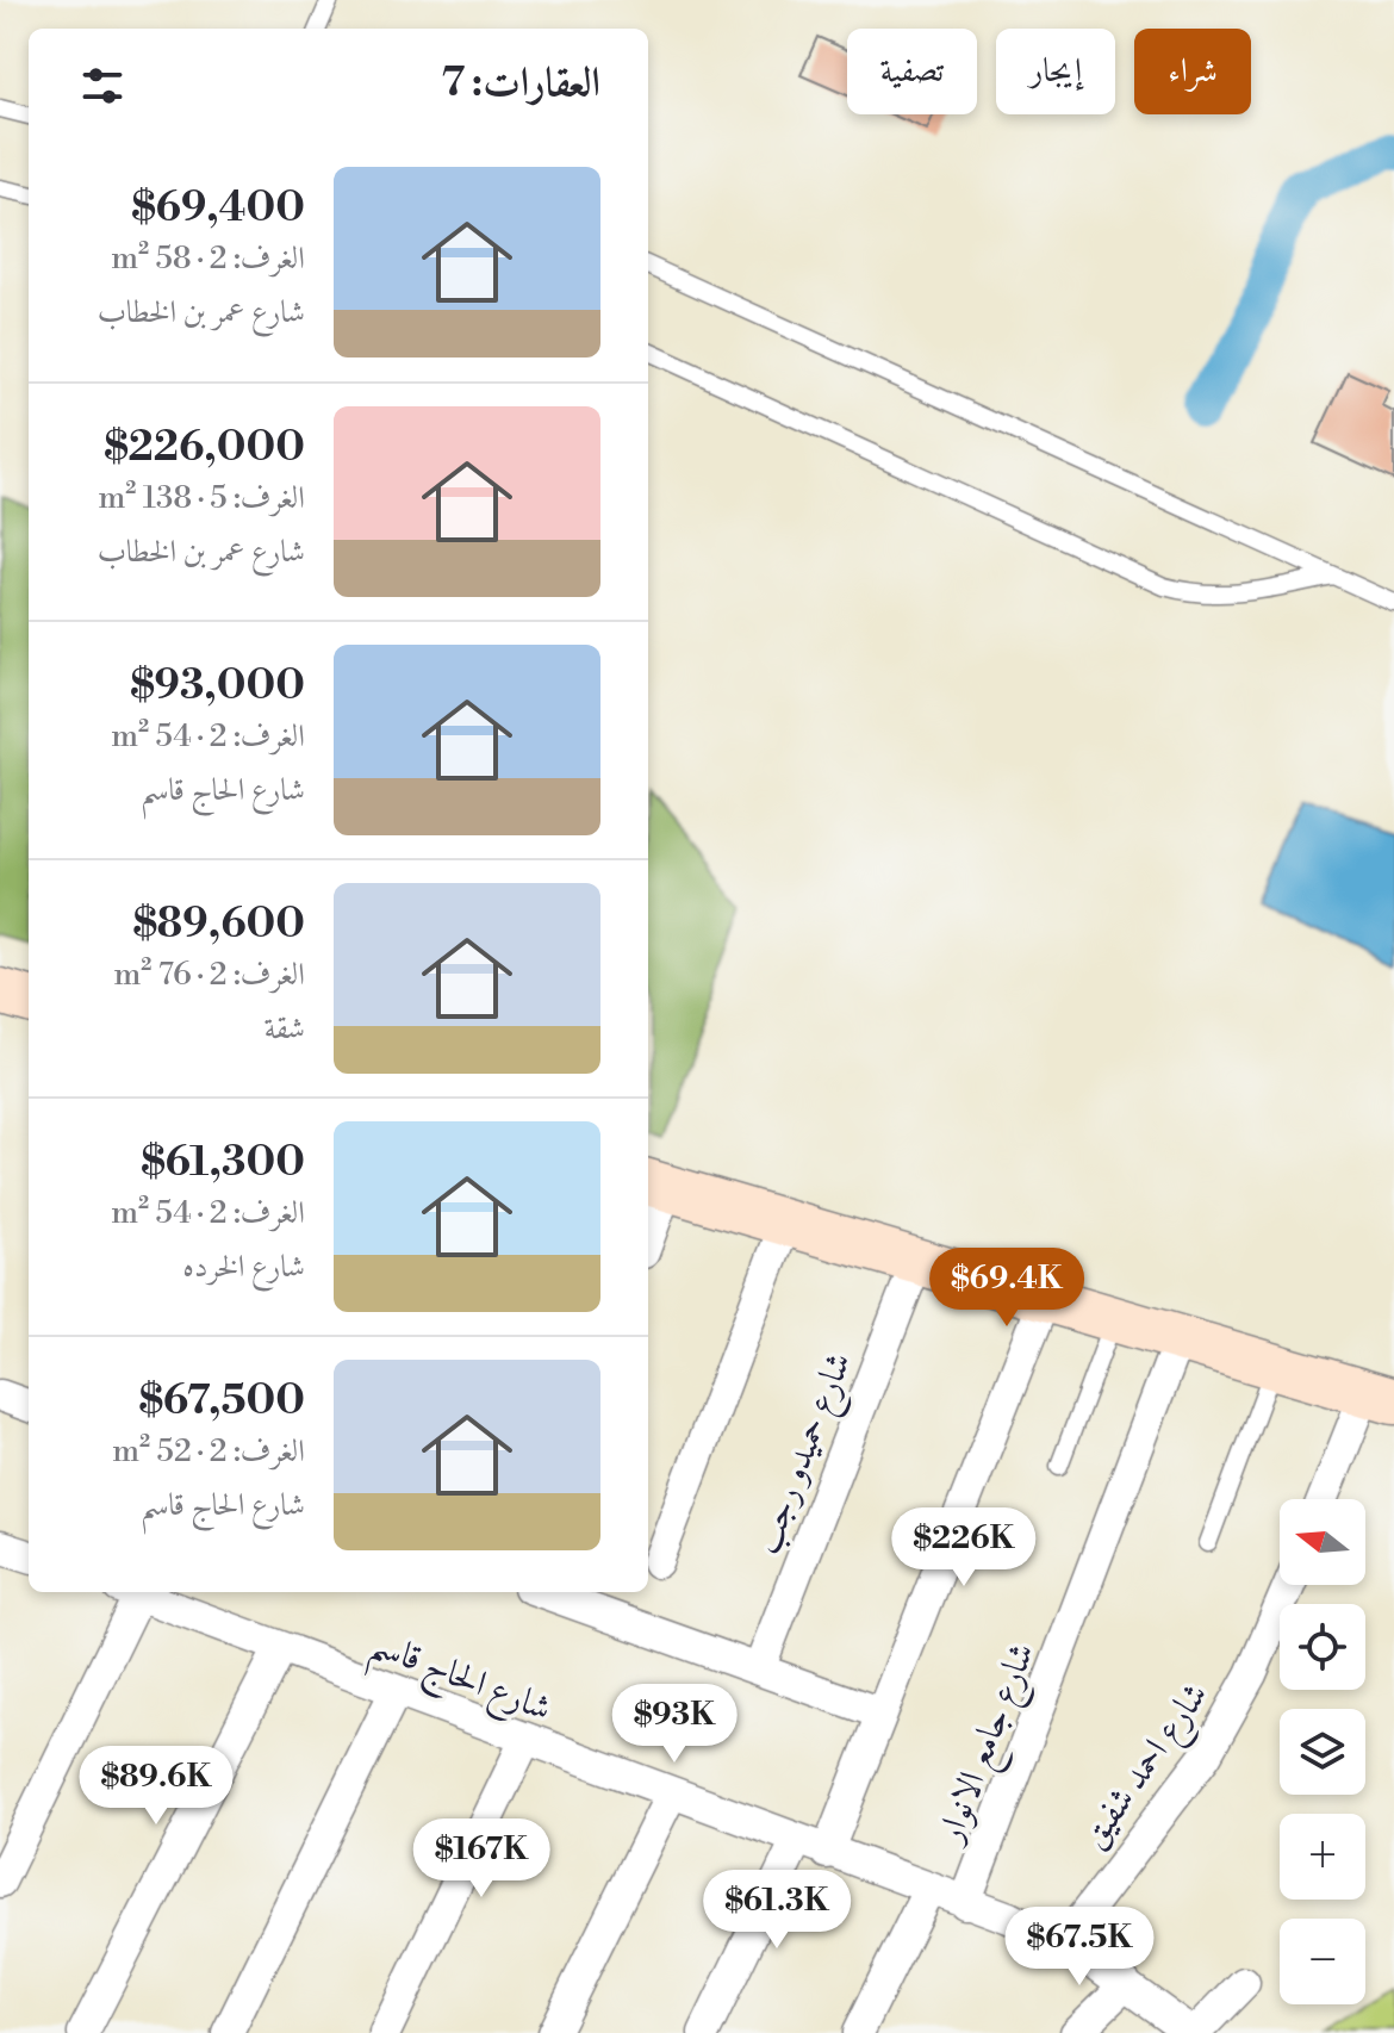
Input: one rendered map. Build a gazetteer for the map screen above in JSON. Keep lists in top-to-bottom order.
{
  "streets": {
    "street": [
      "شارع حميدو رجب",
      "شارع الحاج قاسم",
      "شارع جامع الانوار",
      "شارع احمد شفيق"
    ]
  },
  "crossings": [
    ["شارع الحاج قاسم", "شارع جامع الانوار"],
    ["شارع الحاج قاسم", "شارع احمد شفيق"]
  ],
  "north": "left",
  "page": {
    "chip": ["شراء", "إيجار", "تصفية"],
    "heading": "العقارات: 7",
    "list": [
      {
        "name": "$69,400",
        "note": "الغرف: 2 · 58 m² · شارع عمر بن الخطاب"
      },
      {
        "name": "$226,000",
        "note": "الغرف: 5 · 138 m² · شارع عمر بن الخطاب"
      },
      {
        "name": "$93,000",
        "note": "الغرف: 2 · 54 m² · شارع الحاج قاسم"
      },
      {
        "name": "$89,600",
        "note": "الغرف: 2 · 76 m² · شقة"
      },
      {
        "name": "$61,300",
        "note": "الغرف: 2 · 54 m² · شارع الخرده"
      },
      {
        "name": "$67,500",
        "note": "الغرف: 2 · 52 m² · شارع الحاج قاسم"
      }
    ],
    "price": [
      "$69.4K",
      "$226K",
      "$93K",
      "$89.6K",
      "$167K",
      "$61.3K",
      "$67.5K"
    ],
    "map_buttons": ["+", "−"]
  }
}
